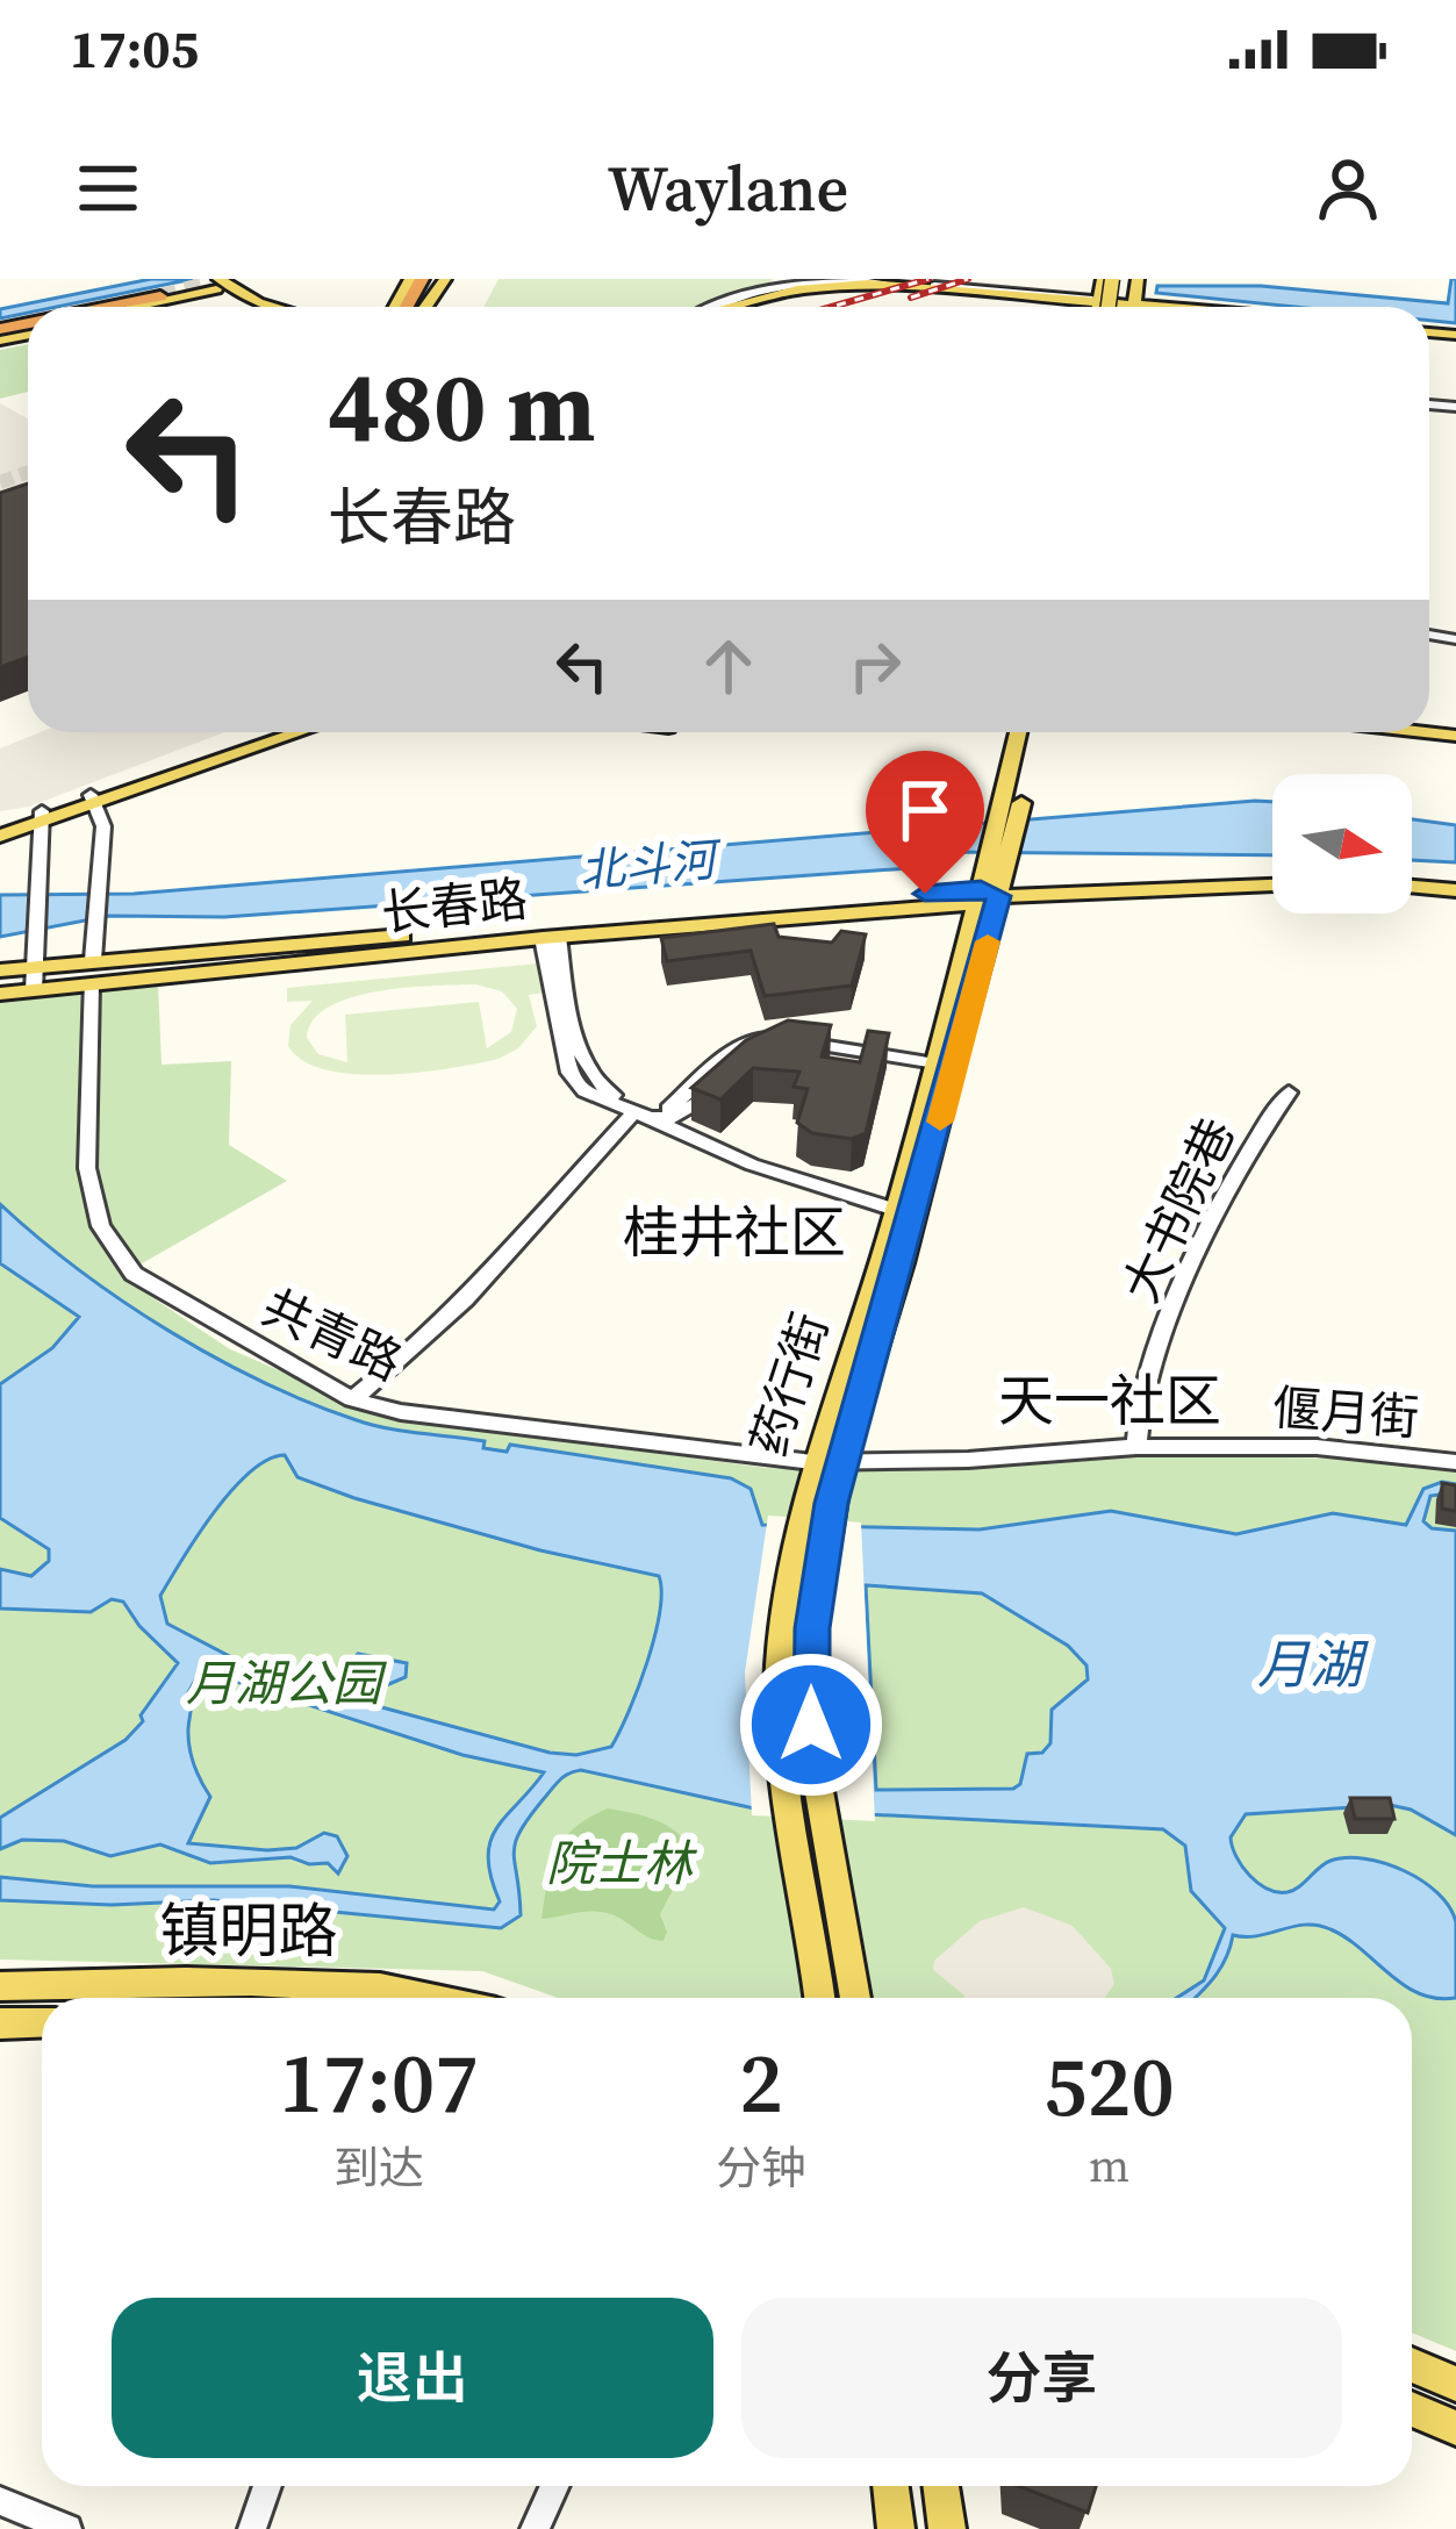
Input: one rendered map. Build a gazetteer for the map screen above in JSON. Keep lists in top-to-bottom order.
{
  "streets": {
    "main road": ["长春路", "药行街", "镇明路"],
    "street": ["大书院巷", "共青路", "偃月街"]
  },
  "crossings": [
    ["长春路", "共青路"],
    ["长春路", "药行街"],
    ["大书院巷", "偃月街"],
    ["共青路", "药行街"],
    ["共青路", "偃月街"],
    ["药行街", "偃月街"]
  ],
  "districts": ["桂井社区", "天一社区"],
  "water": ["北斗河", "月湖"],
  "parks": ["月湖公园", "院士林"],
  "north": "right",
  "page": {
    "status": "17:05",
    "header": "Waylane",
    "turn": ["480 m", "长春路"],
    "eta": [
      "17:07",
      "到达",
      "2",
      "分钟",
      "520",
      "m"
    ],
    "buttons": ["退出", "分享"]
  }
}
